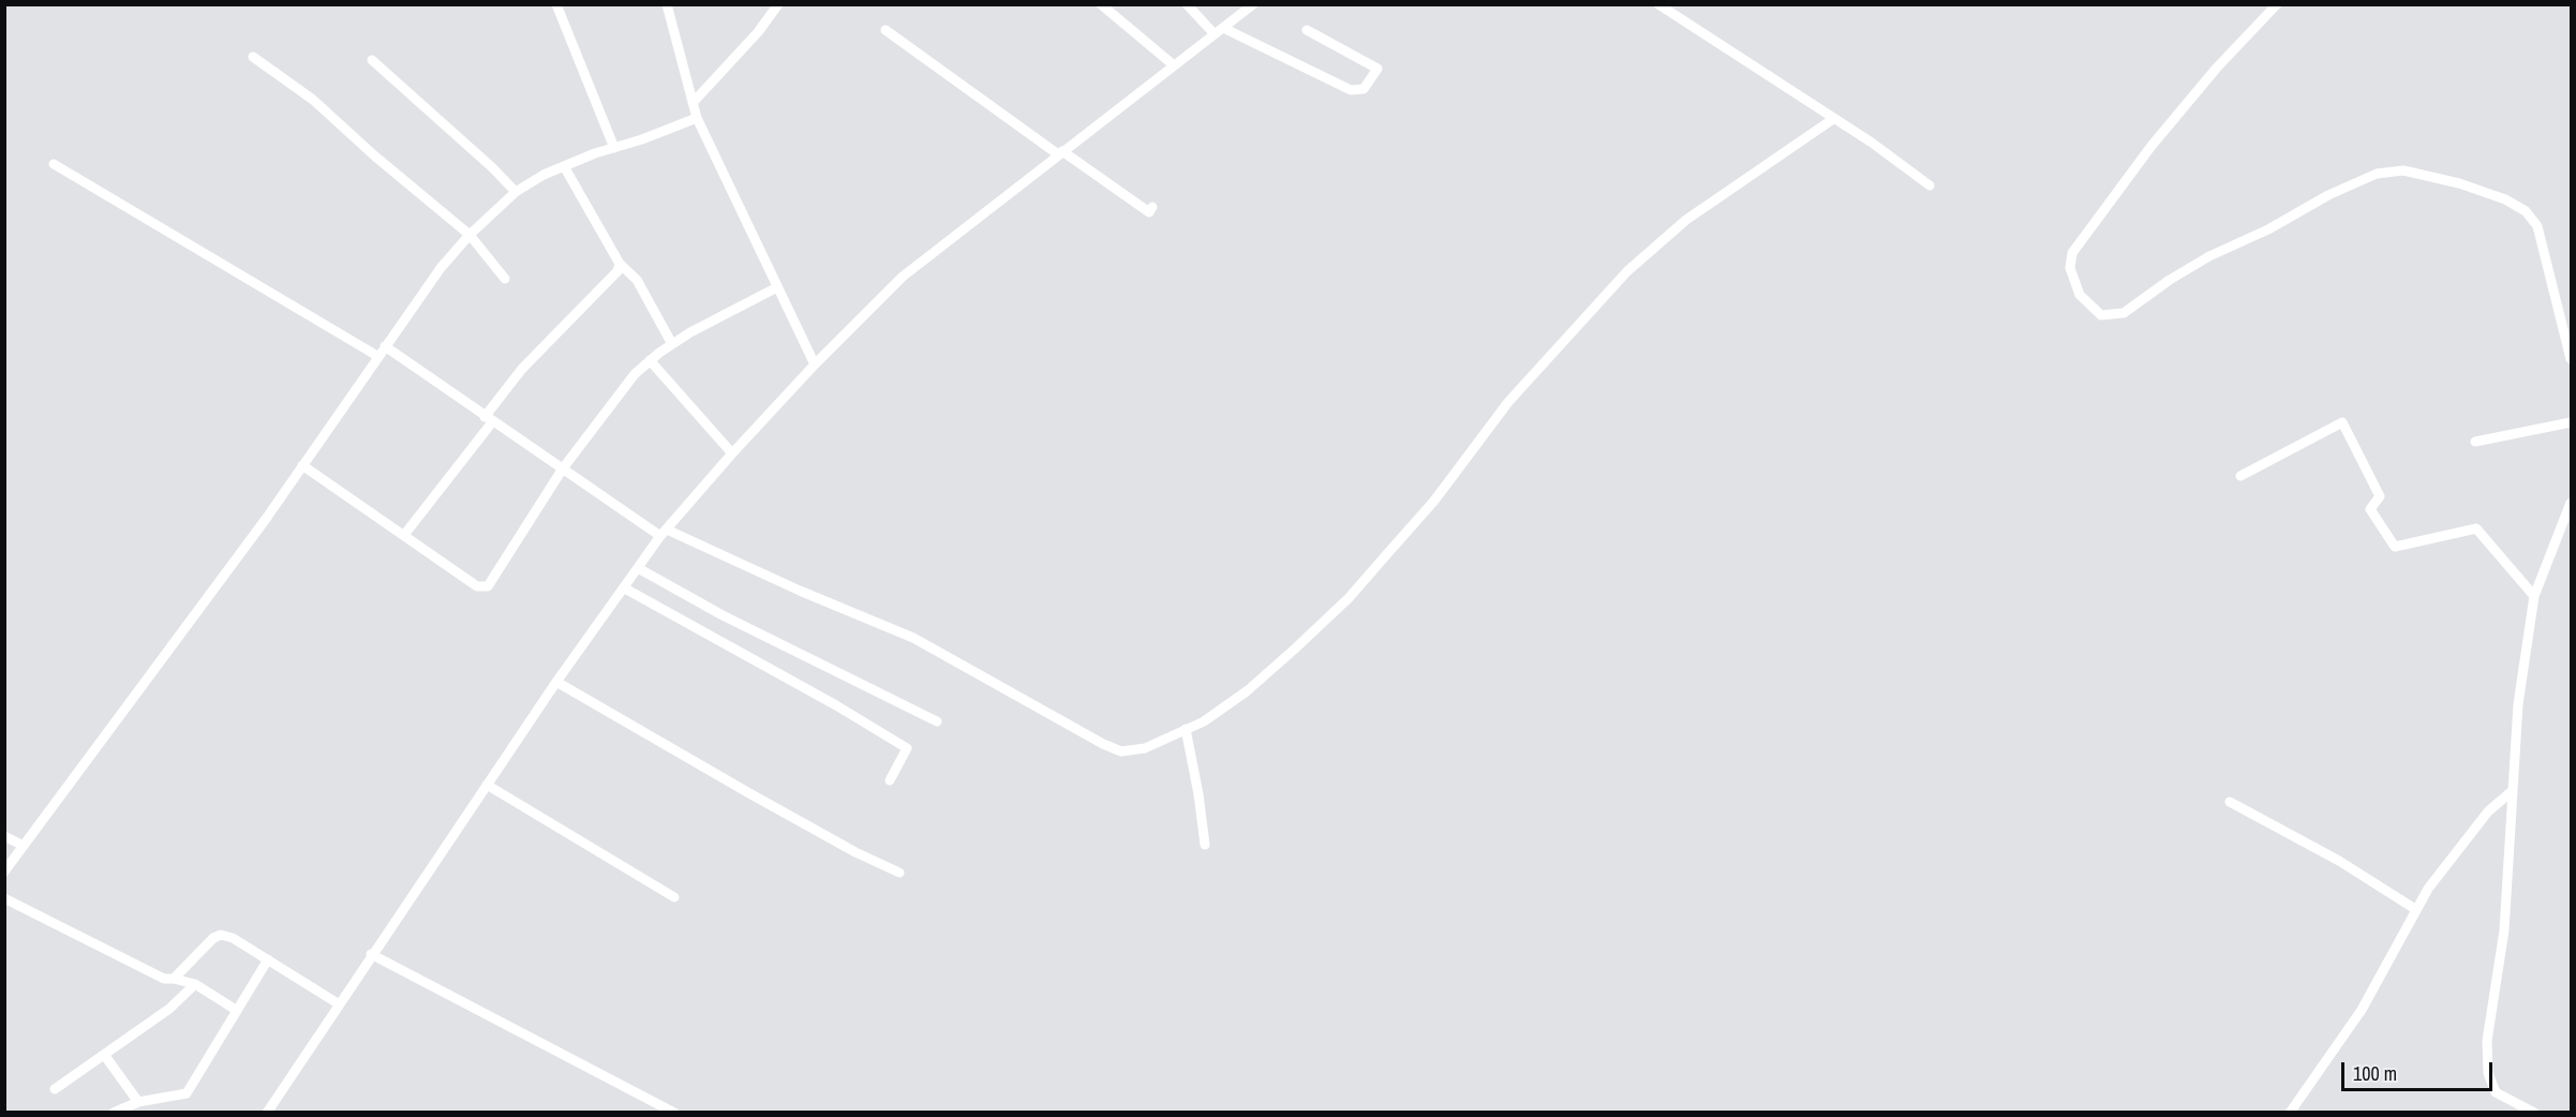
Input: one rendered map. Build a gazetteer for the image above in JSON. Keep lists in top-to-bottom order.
{
  "scale_bar": "100 m"
}
